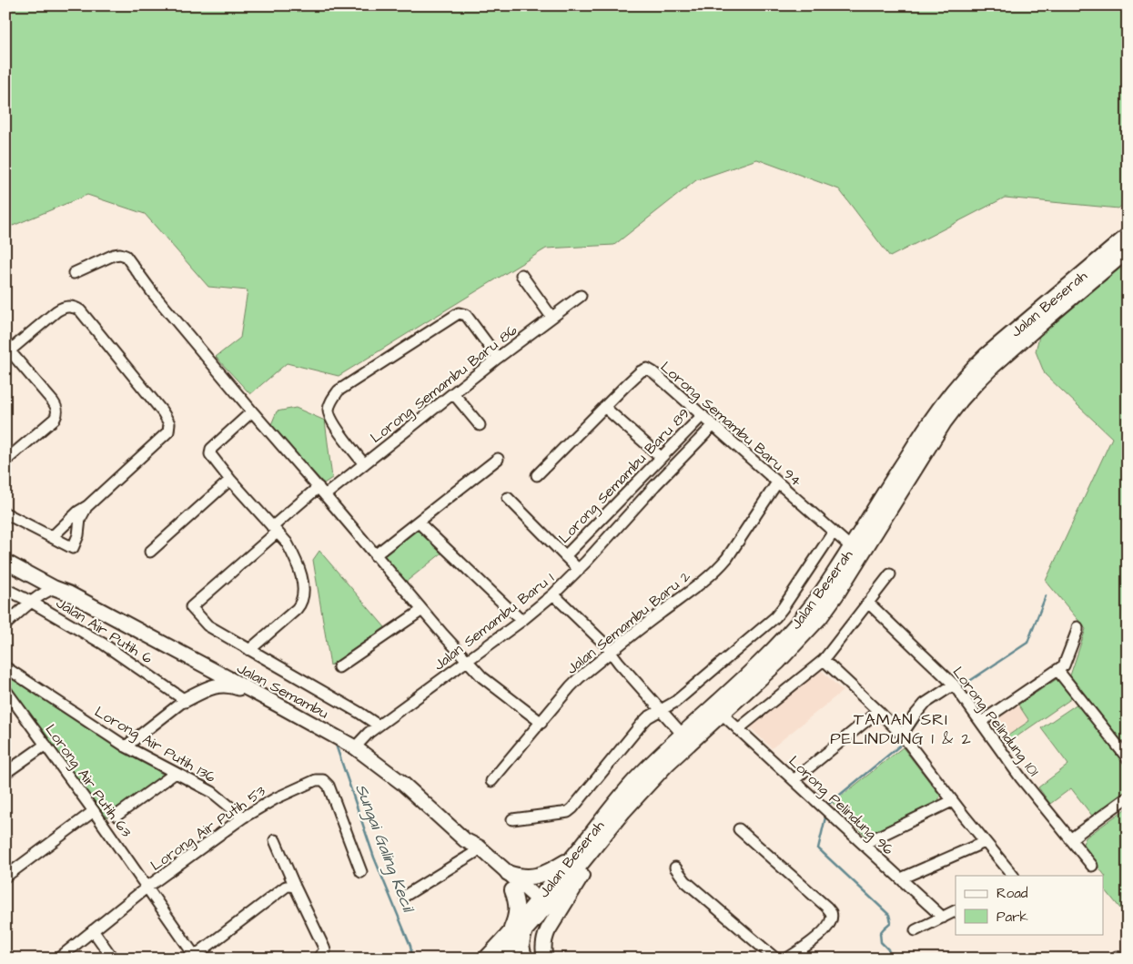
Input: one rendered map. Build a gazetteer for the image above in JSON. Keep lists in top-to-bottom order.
{
  "streets": {
    "highway": ["Jalan Beserah"],
    "main road": ["Jalan Semambu"],
    "street": [
      "Lorong Semambu Baru 86",
      "Lorong Semambu Baru 94",
      "Lorong Semambu Baru 89",
      "Jalan Semambu Baru 1",
      "Jalan Semambu Baru 2",
      "Jalan Air Putih 6",
      "Lorong Pelindung 101",
      "Lorong Air Putih 136",
      "Lorong Air Putih 63",
      "Lorong Pelindung 96",
      "Lorong Air Putih 53"
    ]
  },
  "crossings": [
    ["Jalan Beserah", "Lorong Semambu Baru 94"],
    ["Jalan Beserah", "Jalan Semambu"],
    ["Jalan Beserah", "Lorong Pelindung 96"],
    ["Lorong Semambu Baru 94", "Lorong Semambu Baru 89"],
    ["Lorong Semambu Baru 94", "Jalan Semambu Baru 1"],
    ["Lorong Semambu Baru 94", "Jalan Semambu Baru 2"],
    ["Lorong Semambu Baru 89", "Jalan Semambu Baru 1"],
    ["Jalan Semambu Baru 1", "Jalan Semambu"],
    ["Lorong Air Putih 136", "Lorong Air Putih 53"],
    ["Lorong Air Putih 63", "Lorong Air Putih 53"]
  ],
  "districts": ["TAMAN SRI PELINDUNG 1 & 2"],
  "water": ["Sungai Galing Kecil"],
  "legend": ["Road", "Park"]
}
